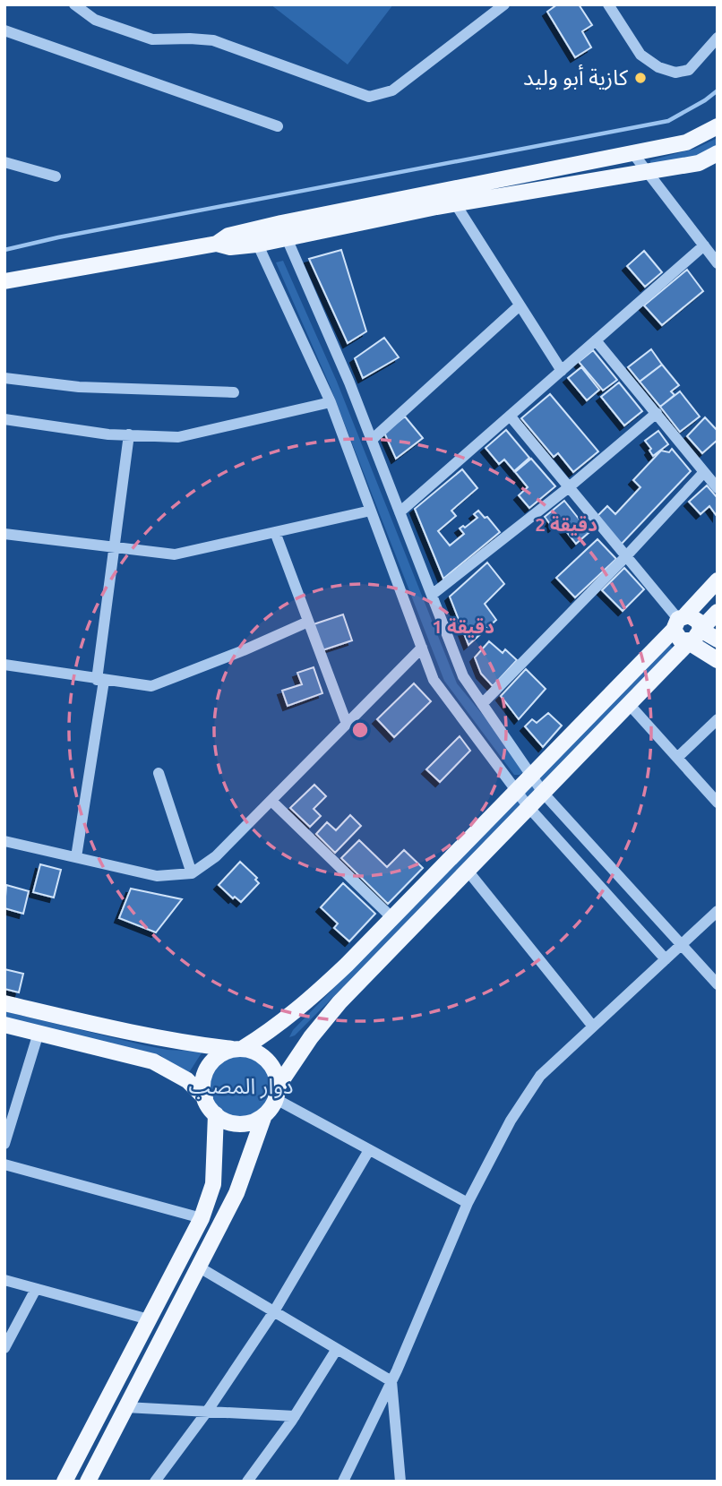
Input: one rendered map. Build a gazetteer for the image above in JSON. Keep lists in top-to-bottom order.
{
  "parks": ["دوار المصب"],
  "places": ["كازية أبو وليد"],
  "rings": ["2 دقيقة", "1 دقيقة"]
}
